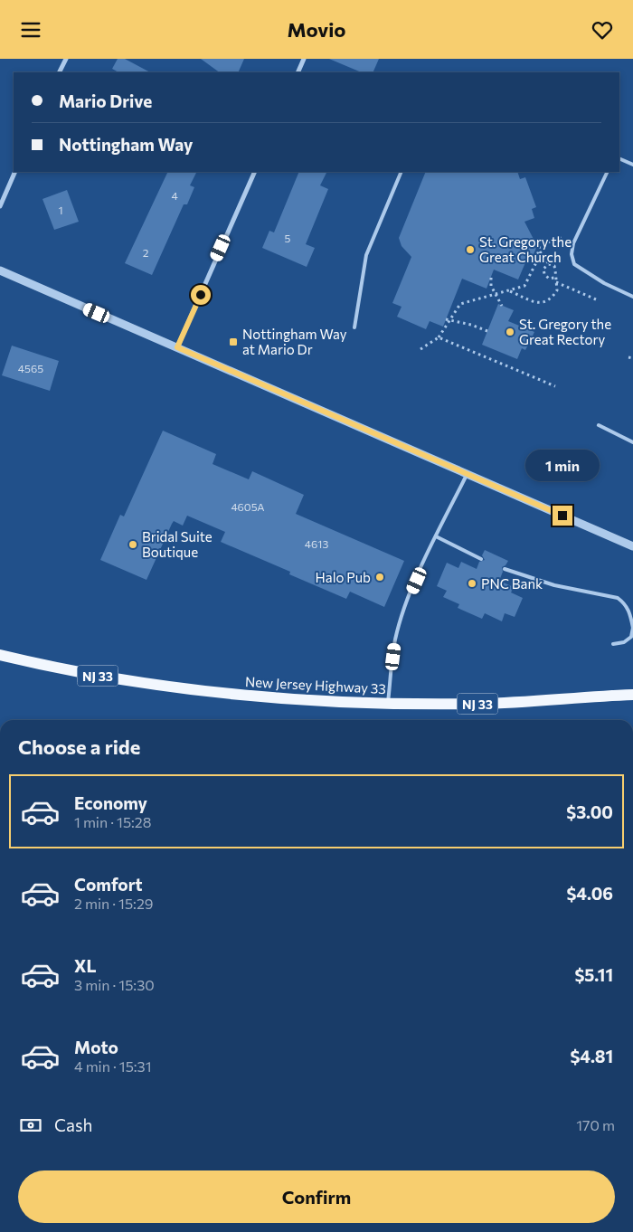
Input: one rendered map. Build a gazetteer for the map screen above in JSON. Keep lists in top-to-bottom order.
{
  "streets": {
    "main road": ["NJ 33", "New Jersey Highway 33"]
  },
  "places": {
    "other": [
      "St. Gregory the Great Church",
      "St. Gregory the Great Rectory",
      "Bridal Suite Boutique",
      "Halo Pub",
      "PNC Bank"
    ],
    "transit": ["Nottingham Way at Mario Dr"]
  },
  "house_numbers": [
    "4",
    "1",
    "5",
    "2",
    "4565",
    "4605A",
    "4613"
  ],
  "page": {
    "header": "Movio",
    "banner": ["Mario Drive", "Nottingham Way"],
    "bubble": "1 min",
    "heading": "Choose a ride",
    "list": [
      {
        "name": "Economy",
        "note": "1 min · 15:28",
        "value": "$3.00"
      },
      {
        "name": "Comfort",
        "note": "2 min · 15:29",
        "value": "$4.06"
      },
      {
        "name": "XL",
        "note": "3 min · 15:30",
        "value": "$5.11"
      },
      {
        "name": "Moto",
        "note": "4 min · 15:31",
        "value": "$4.81"
      }
    ],
    "pay": ["Cash", "170 m"],
    "buttons": "Confirm"
  }
}
